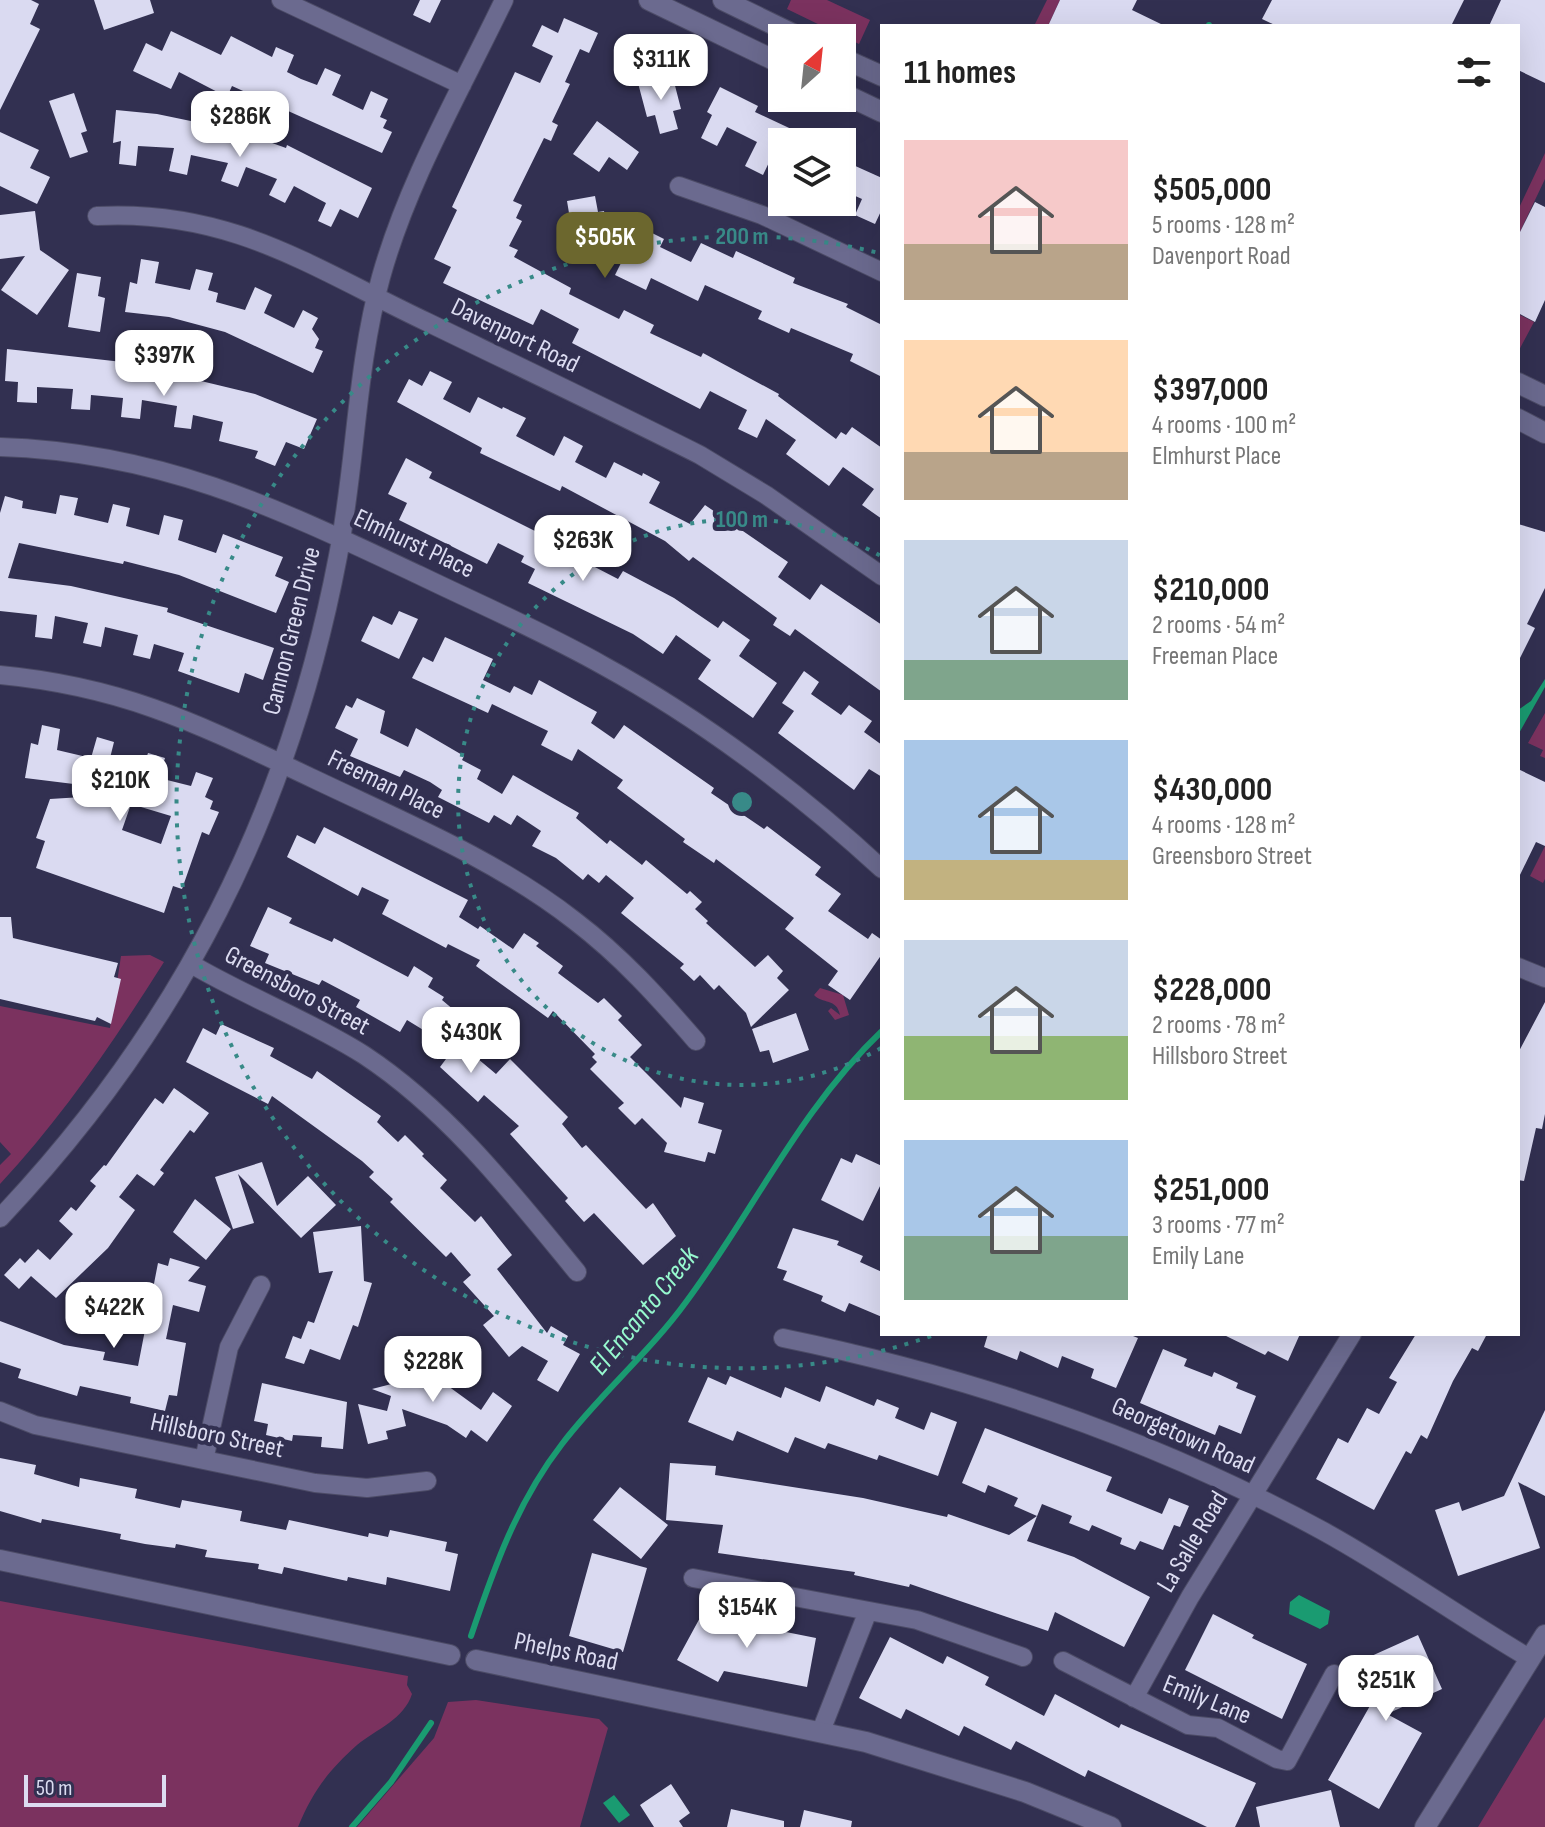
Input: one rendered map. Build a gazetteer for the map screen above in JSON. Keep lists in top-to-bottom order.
{
  "streets": {
    "street": [
      "Davenport Road",
      "Elmhurst Place",
      "Cannon Green Drive",
      "Freeman Place",
      "Greensboro Street",
      "Hillsboro Street",
      "Georgetown Road",
      "La Salle Road",
      "Phelps Road",
      "Emily Lane"
    ]
  },
  "crossings": [
    ["Davenport Road", "Cannon Green Drive"],
    ["Elmhurst Place", "Cannon Green Drive"],
    ["Cannon Green Drive", "Freeman Place"],
    ["Cannon Green Drive", "Greensboro Street"],
    ["Georgetown Road", "La Salle Road"],
    ["La Salle Road", "Emily Lane"]
  ],
  "water": ["El Encanto Creek"],
  "scale_bar": "50 m",
  "north": "top right",
  "page": {
    "heading": "11 homes",
    "price": [
      "$311K",
      "$286K",
      "$505K",
      "$397K",
      "$263K",
      "$210K",
      "$430K",
      "$422K",
      "$228K",
      "$154K",
      "$251K"
    ],
    "list": [
      {
        "name": "$505,000",
        "note": "5 rooms · 128 m² · Davenport Road"
      },
      {
        "name": "$397,000",
        "note": "4 rooms · 100 m² · Elmhurst Place"
      },
      {
        "name": "$210,000",
        "note": "2 rooms · 54 m² · Freeman Place"
      },
      {
        "name": "$430,000",
        "note": "4 rooms · 128 m² · Greensboro Street"
      },
      {
        "name": "$228,000",
        "note": "2 rooms · 78 m² · Hillsboro Street"
      },
      {
        "name": "$251,000",
        "note": "3 rooms · 77 m² · Emily Lane"
      }
    ],
    "scale": "50 m"
  },
  "rings": ["200 m", "100 m"]
}
